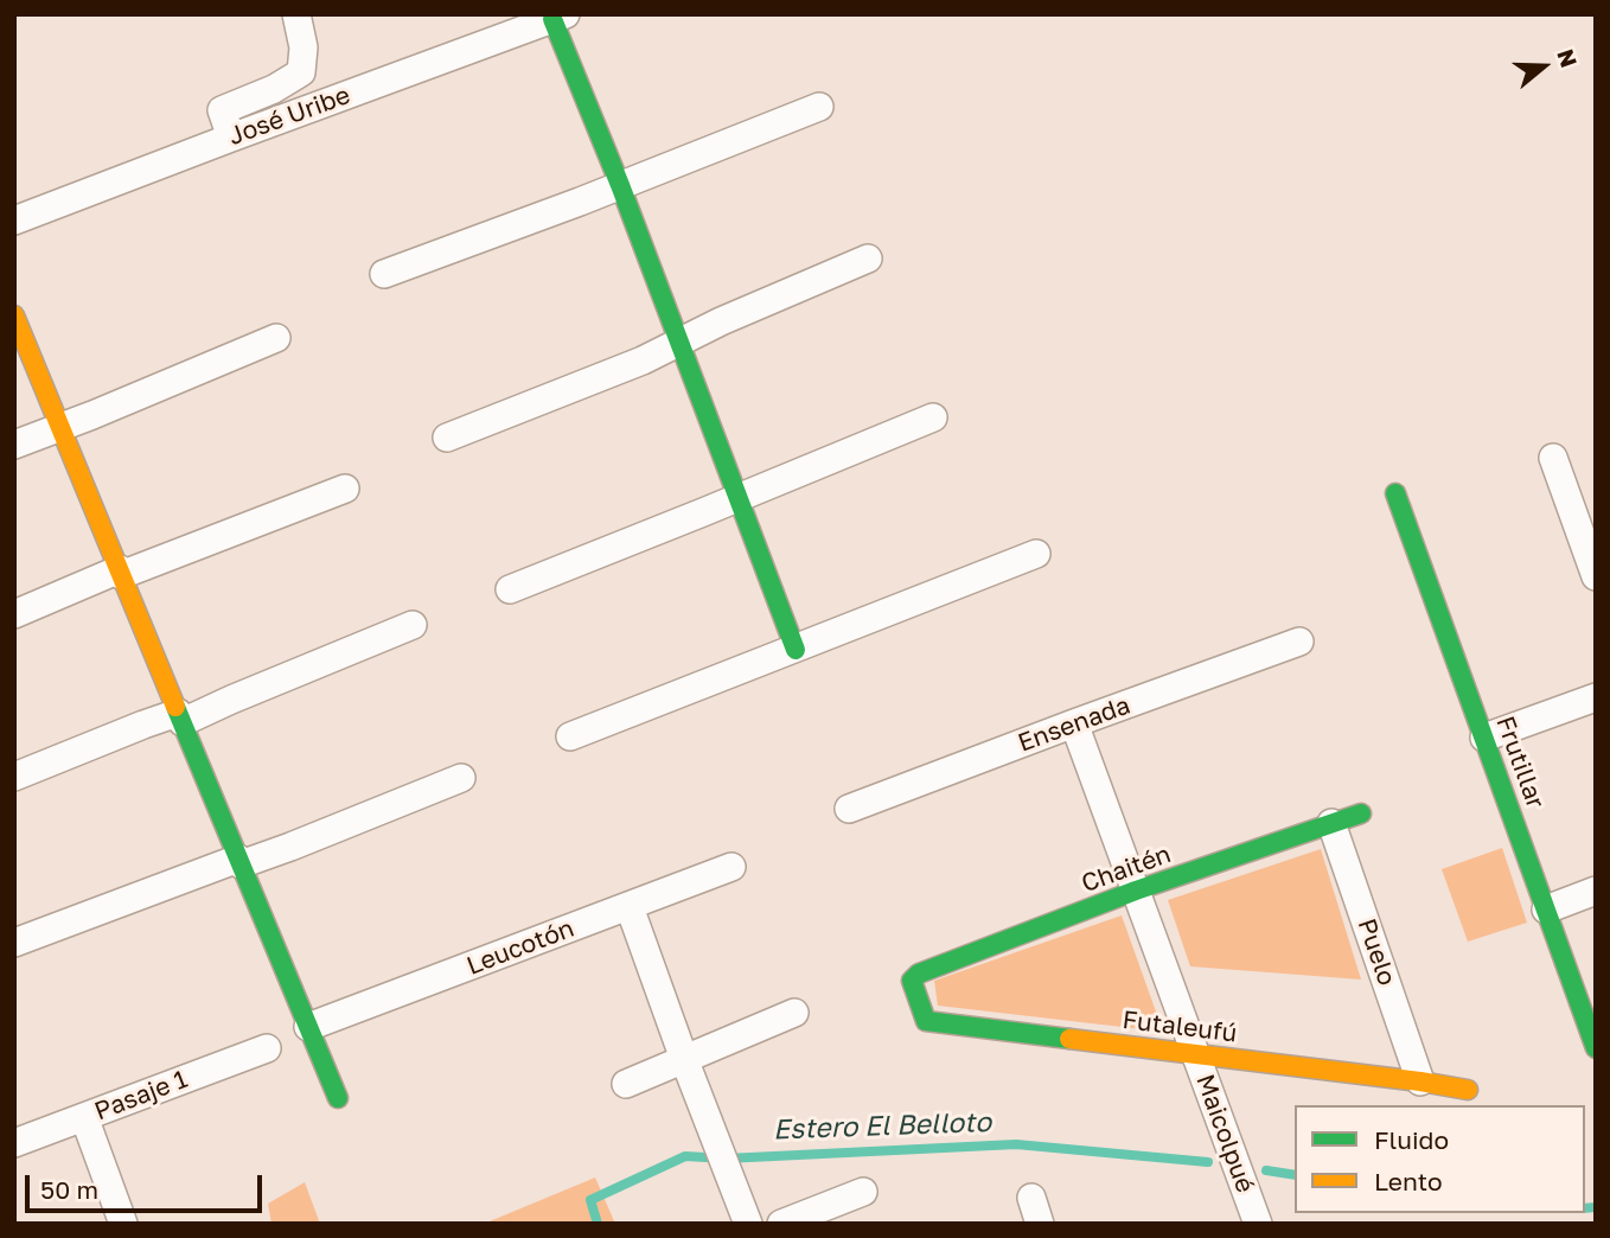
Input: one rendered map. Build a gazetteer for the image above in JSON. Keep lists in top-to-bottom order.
{
  "streets": {
    "street": [
      "José Uribe",
      "Ensenada",
      "Frutillar",
      "Chaitén",
      "Leucotón",
      "Puelo",
      "Futaleufú",
      "Pasaje 1",
      "Maicolpué"
    ]
  },
  "crossings": [
    ["Ensenada", "Maicolpué"],
    ["Chaitén", "Puelo"],
    ["Chaitén", "Futaleufú"],
    ["Chaitén", "Maicolpué"],
    ["Puelo", "Futaleufú"],
    ["Futaleufú", "Maicolpué"]
  ],
  "water": ["Estero El Belloto"],
  "legend": ["Fluido", "Lento"],
  "scale_bar": "50 m",
  "north": "right"
}
